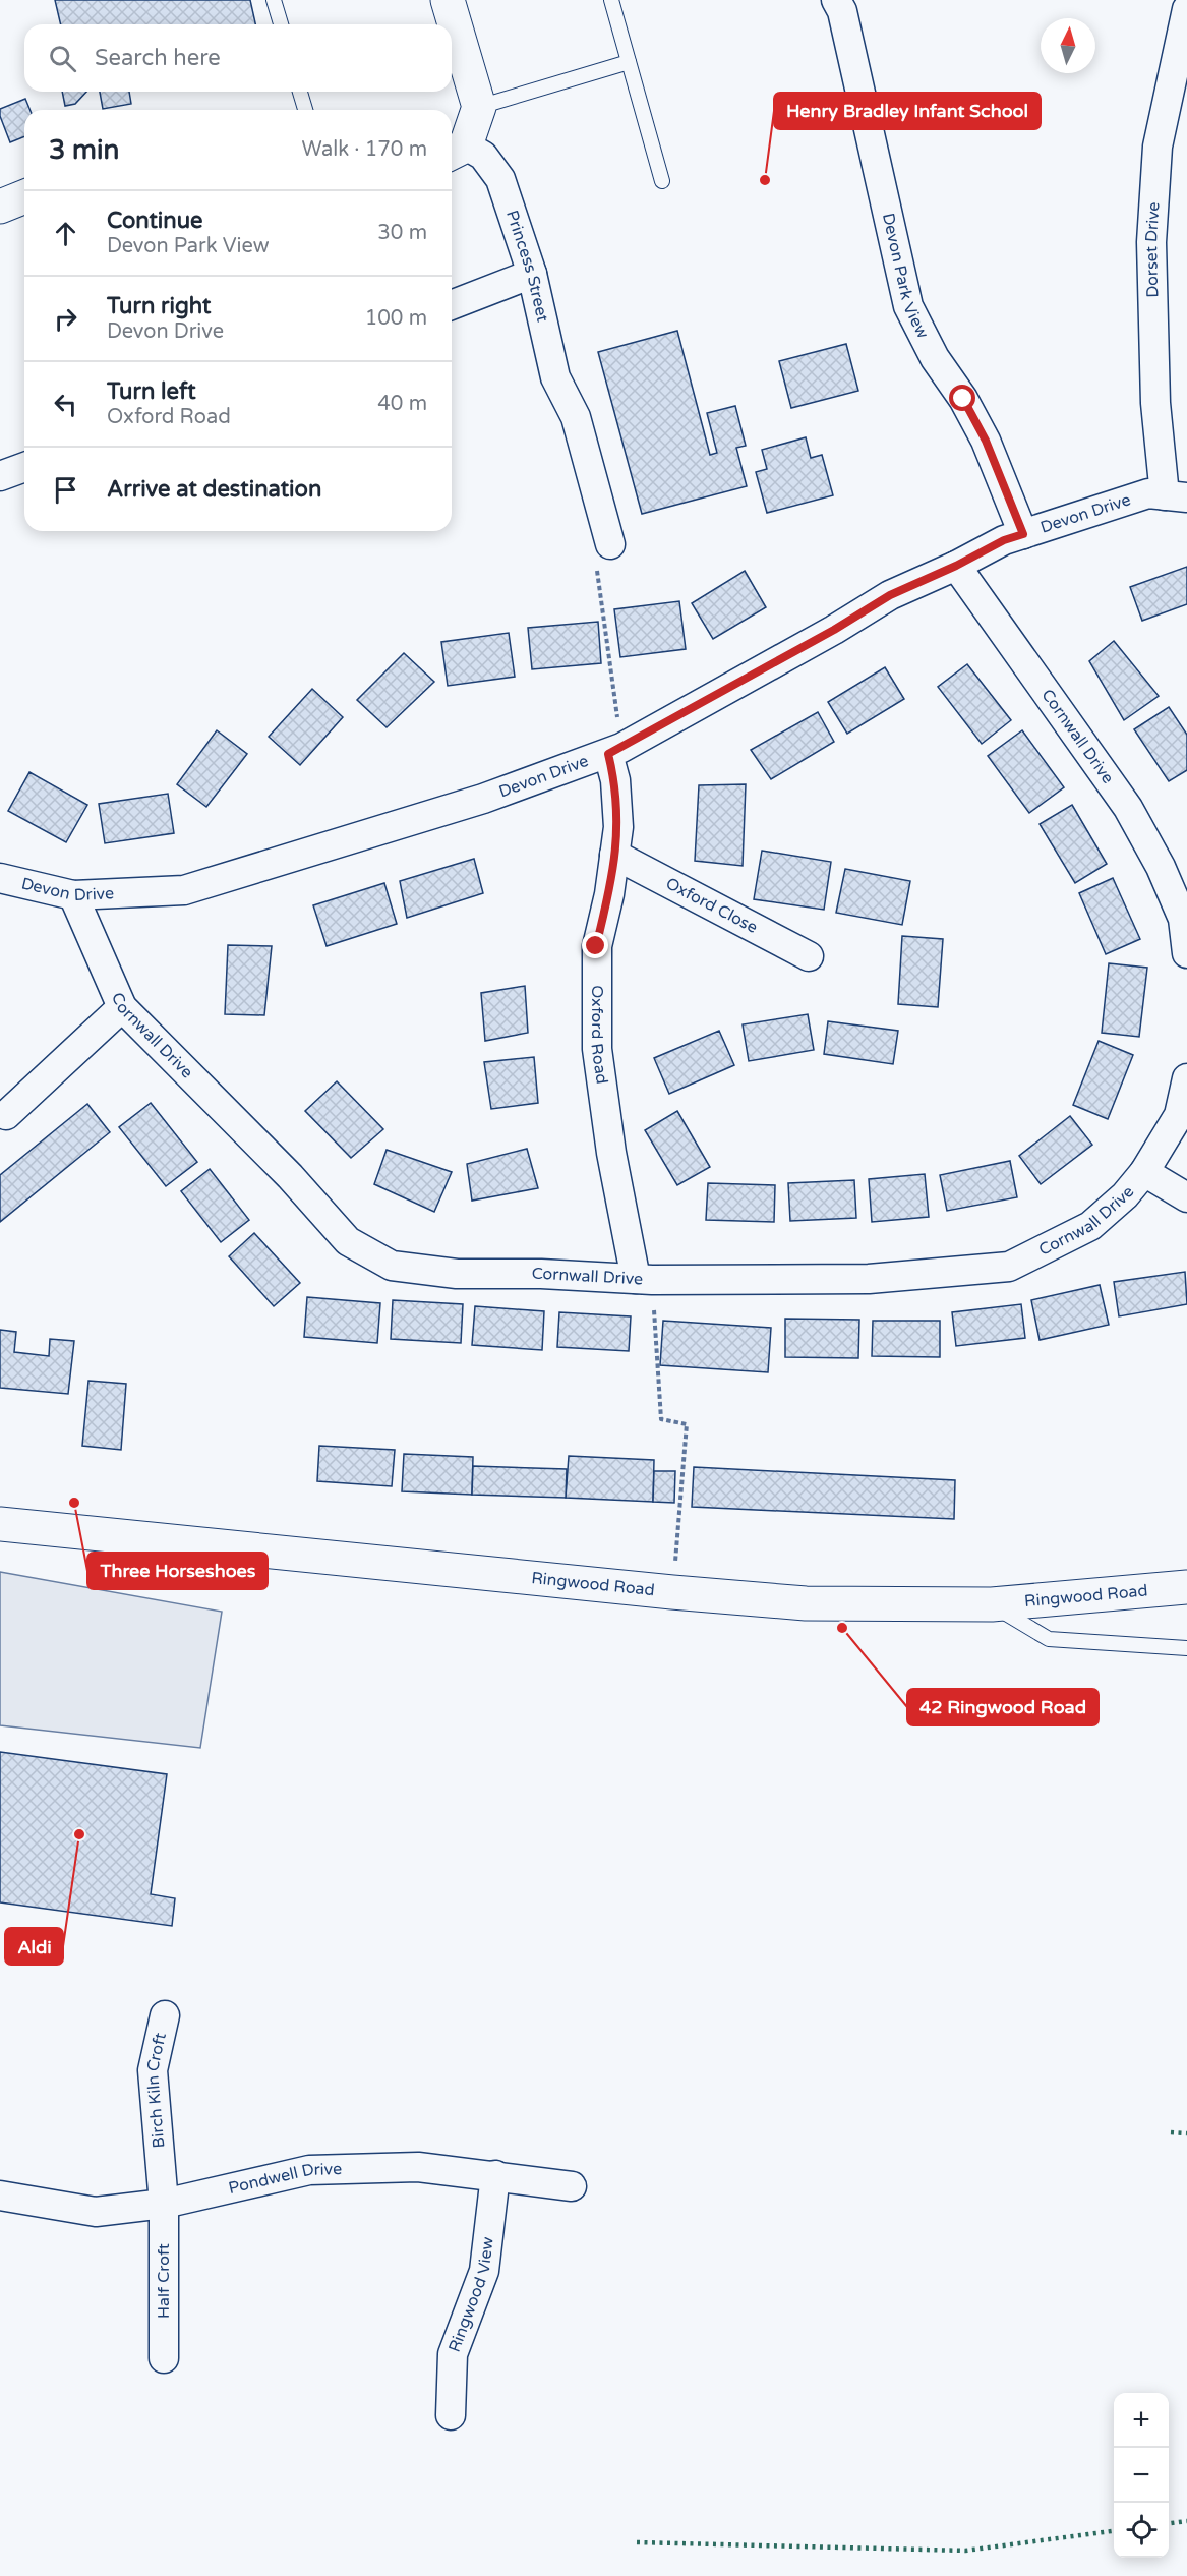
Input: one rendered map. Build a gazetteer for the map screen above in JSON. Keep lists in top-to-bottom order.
{
  "streets": {
    "main road": ["Princess Street", "Ringwood Road"],
    "street": [
      "Dorset Drive",
      "Devon Park View",
      "Devon Drive",
      "Cornwall Drive",
      "Oxford Close",
      "Oxford Road",
      "Birch Kiln Croft",
      "Pondwell Drive",
      "Half Croft",
      "Ringwood View"
    ]
  },
  "crossings": [
    ["Dorset Drive", "Devon Drive"],
    ["Devon Park View", "Devon Drive"],
    ["Devon Drive", "Cornwall Drive"],
    ["Devon Drive", "Oxford Road"],
    ["Cornwall Drive", "Oxford Road"],
    ["Oxford Close", "Oxford Road"],
    ["Birch Kiln Croft", "Pondwell Drive"],
    ["Birch Kiln Croft", "Half Croft"],
    ["Pondwell Drive", "Half Croft"],
    ["Pondwell Drive", "Ringwood View"]
  ],
  "places": [
    "Henry Bradley Infant School",
    "Three Horseshoes",
    "42 Ringwood Road",
    "Aldi"
  ],
  "north": "top",
  "page": {
    "search": "Search here",
    "heading": ["3 min", "Walk · 170 m"],
    "list": [
      ["Continue", "Devon Park View", "30 m"],
      ["Turn right", "Devon Drive", "100 m"],
      ["Turn left", "Oxford Road", "40 m"],
      "Arrive at destination"
    ],
    "map_buttons": ["+", "−"]
  }
}
